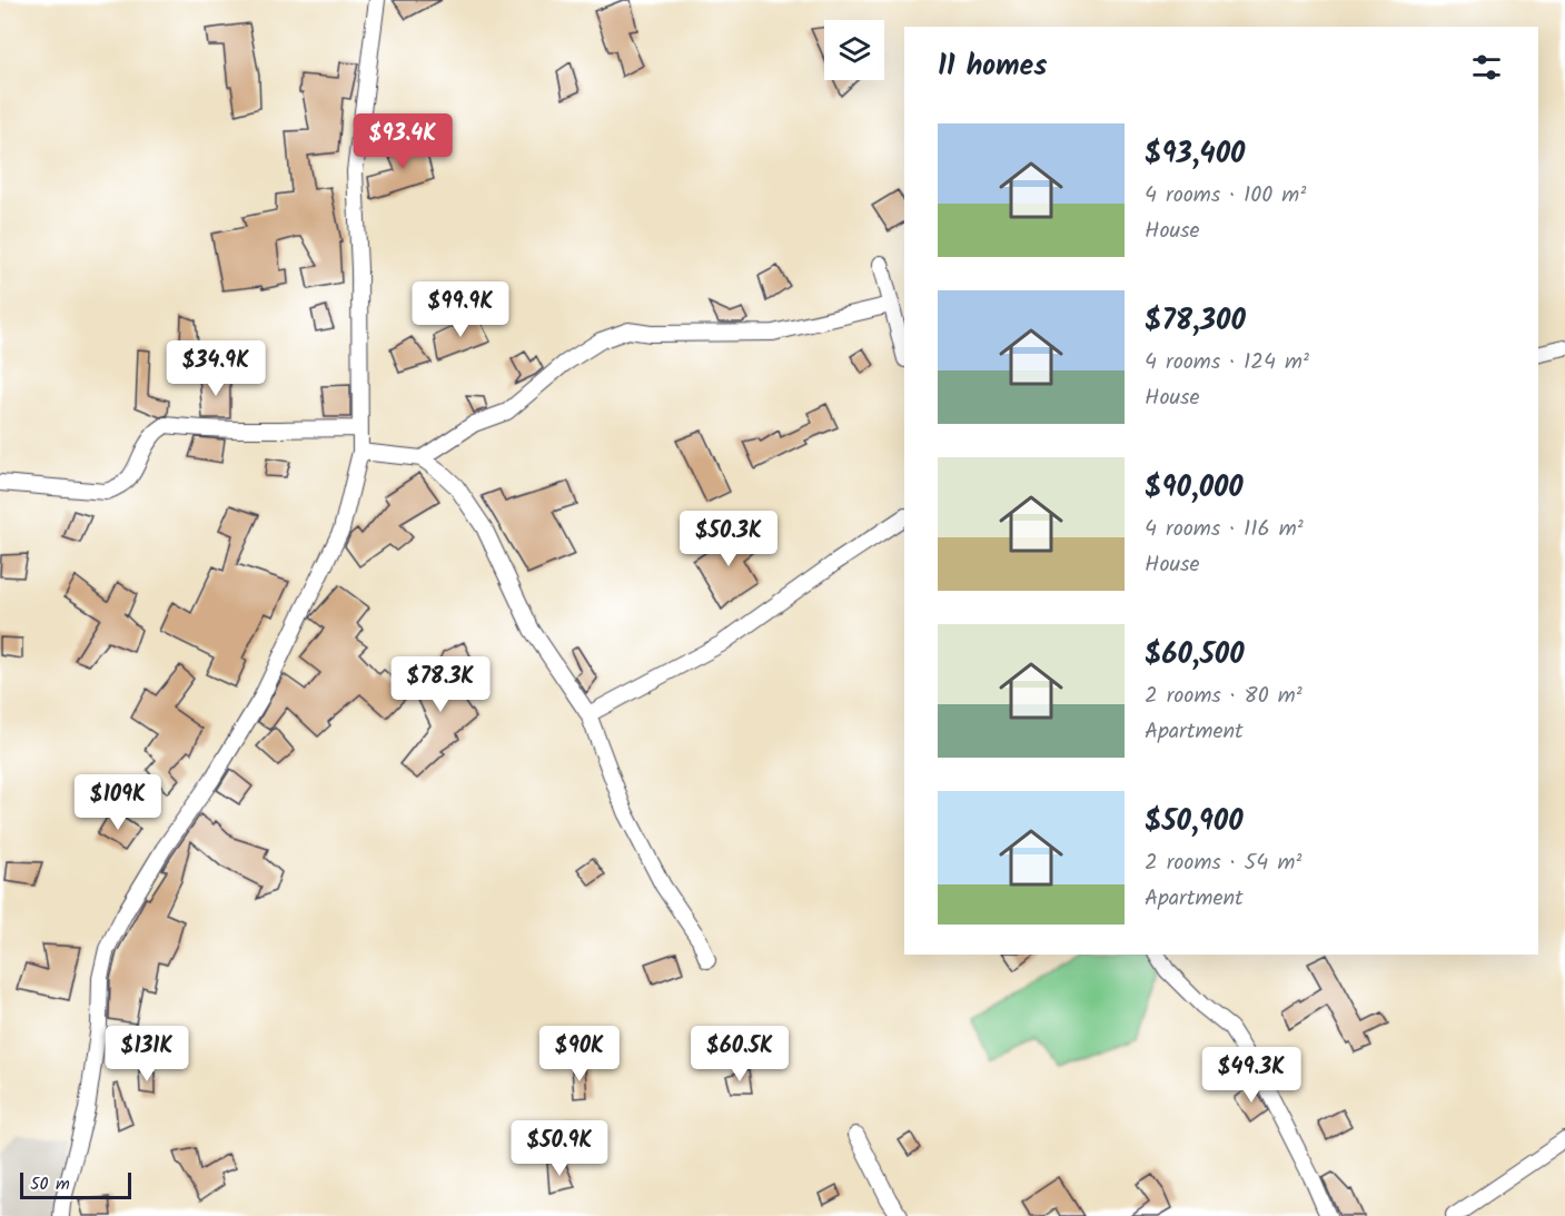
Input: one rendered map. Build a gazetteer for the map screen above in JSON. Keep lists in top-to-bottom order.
{
  "scale_bar": "50 m",
  "page": {
    "heading": "11 homes",
    "list": [
      {
        "name": "$93,400",
        "note": "4 rooms · 100 m² · House"
      },
      {
        "name": "$78,300",
        "note": "4 rooms · 124 m² · House"
      },
      {
        "name": "$90,000",
        "note": "4 rooms · 116 m² · House"
      },
      {
        "name": "$60,500",
        "note": "2 rooms · 80 m² · Apartment"
      },
      {
        "name": "$50,900",
        "note": "2 rooms · 54 m² · Apartment"
      }
    ],
    "price": [
      "$93.4K",
      "$99.9K",
      "$34.9K",
      "$50.3K",
      "$78.3K",
      "$109K",
      "$131K",
      "$90K",
      "$60.5K",
      "$49.3K",
      "$50.9K"
    ],
    "scale": "50 m"
  }
}
